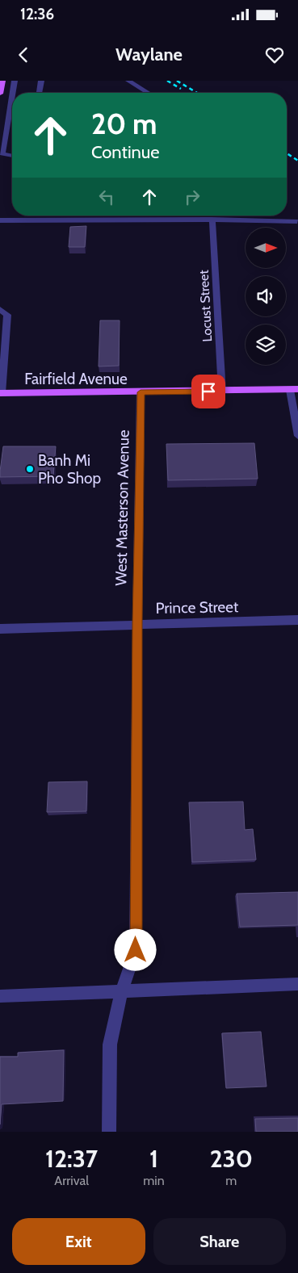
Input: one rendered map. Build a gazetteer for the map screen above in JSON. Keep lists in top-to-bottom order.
{
  "streets": {
    "main road": ["Fairfield Avenue"],
    "street": ["Locust Street", "West Masterson Avenue", "Prince Street"]
  },
  "crossings": [
    ["Locust Street", "Fairfield Avenue"],
    ["Fairfield Avenue", "West Masterson Avenue"],
    ["West Masterson Avenue", "Prince Street"]
  ],
  "places": ["Banh Mi Pho Shop"],
  "north": "right",
  "page": {
    "status": "12:36",
    "header": "Waylane",
    "turn": ["20 m", "Continue"],
    "eta": [
      "12:37",
      "Arrival",
      "1",
      "min",
      "230",
      "m"
    ],
    "buttons": ["Exit", "Share"]
  }
}
